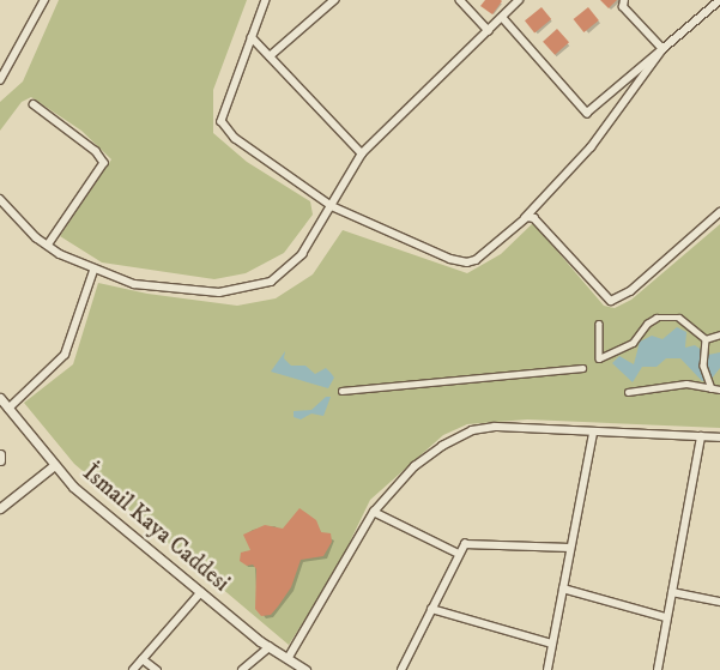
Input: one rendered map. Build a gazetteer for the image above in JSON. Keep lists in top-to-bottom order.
{
  "streets": {
    "street": ["İsmail Kaya Caddesi"]
  }
}
